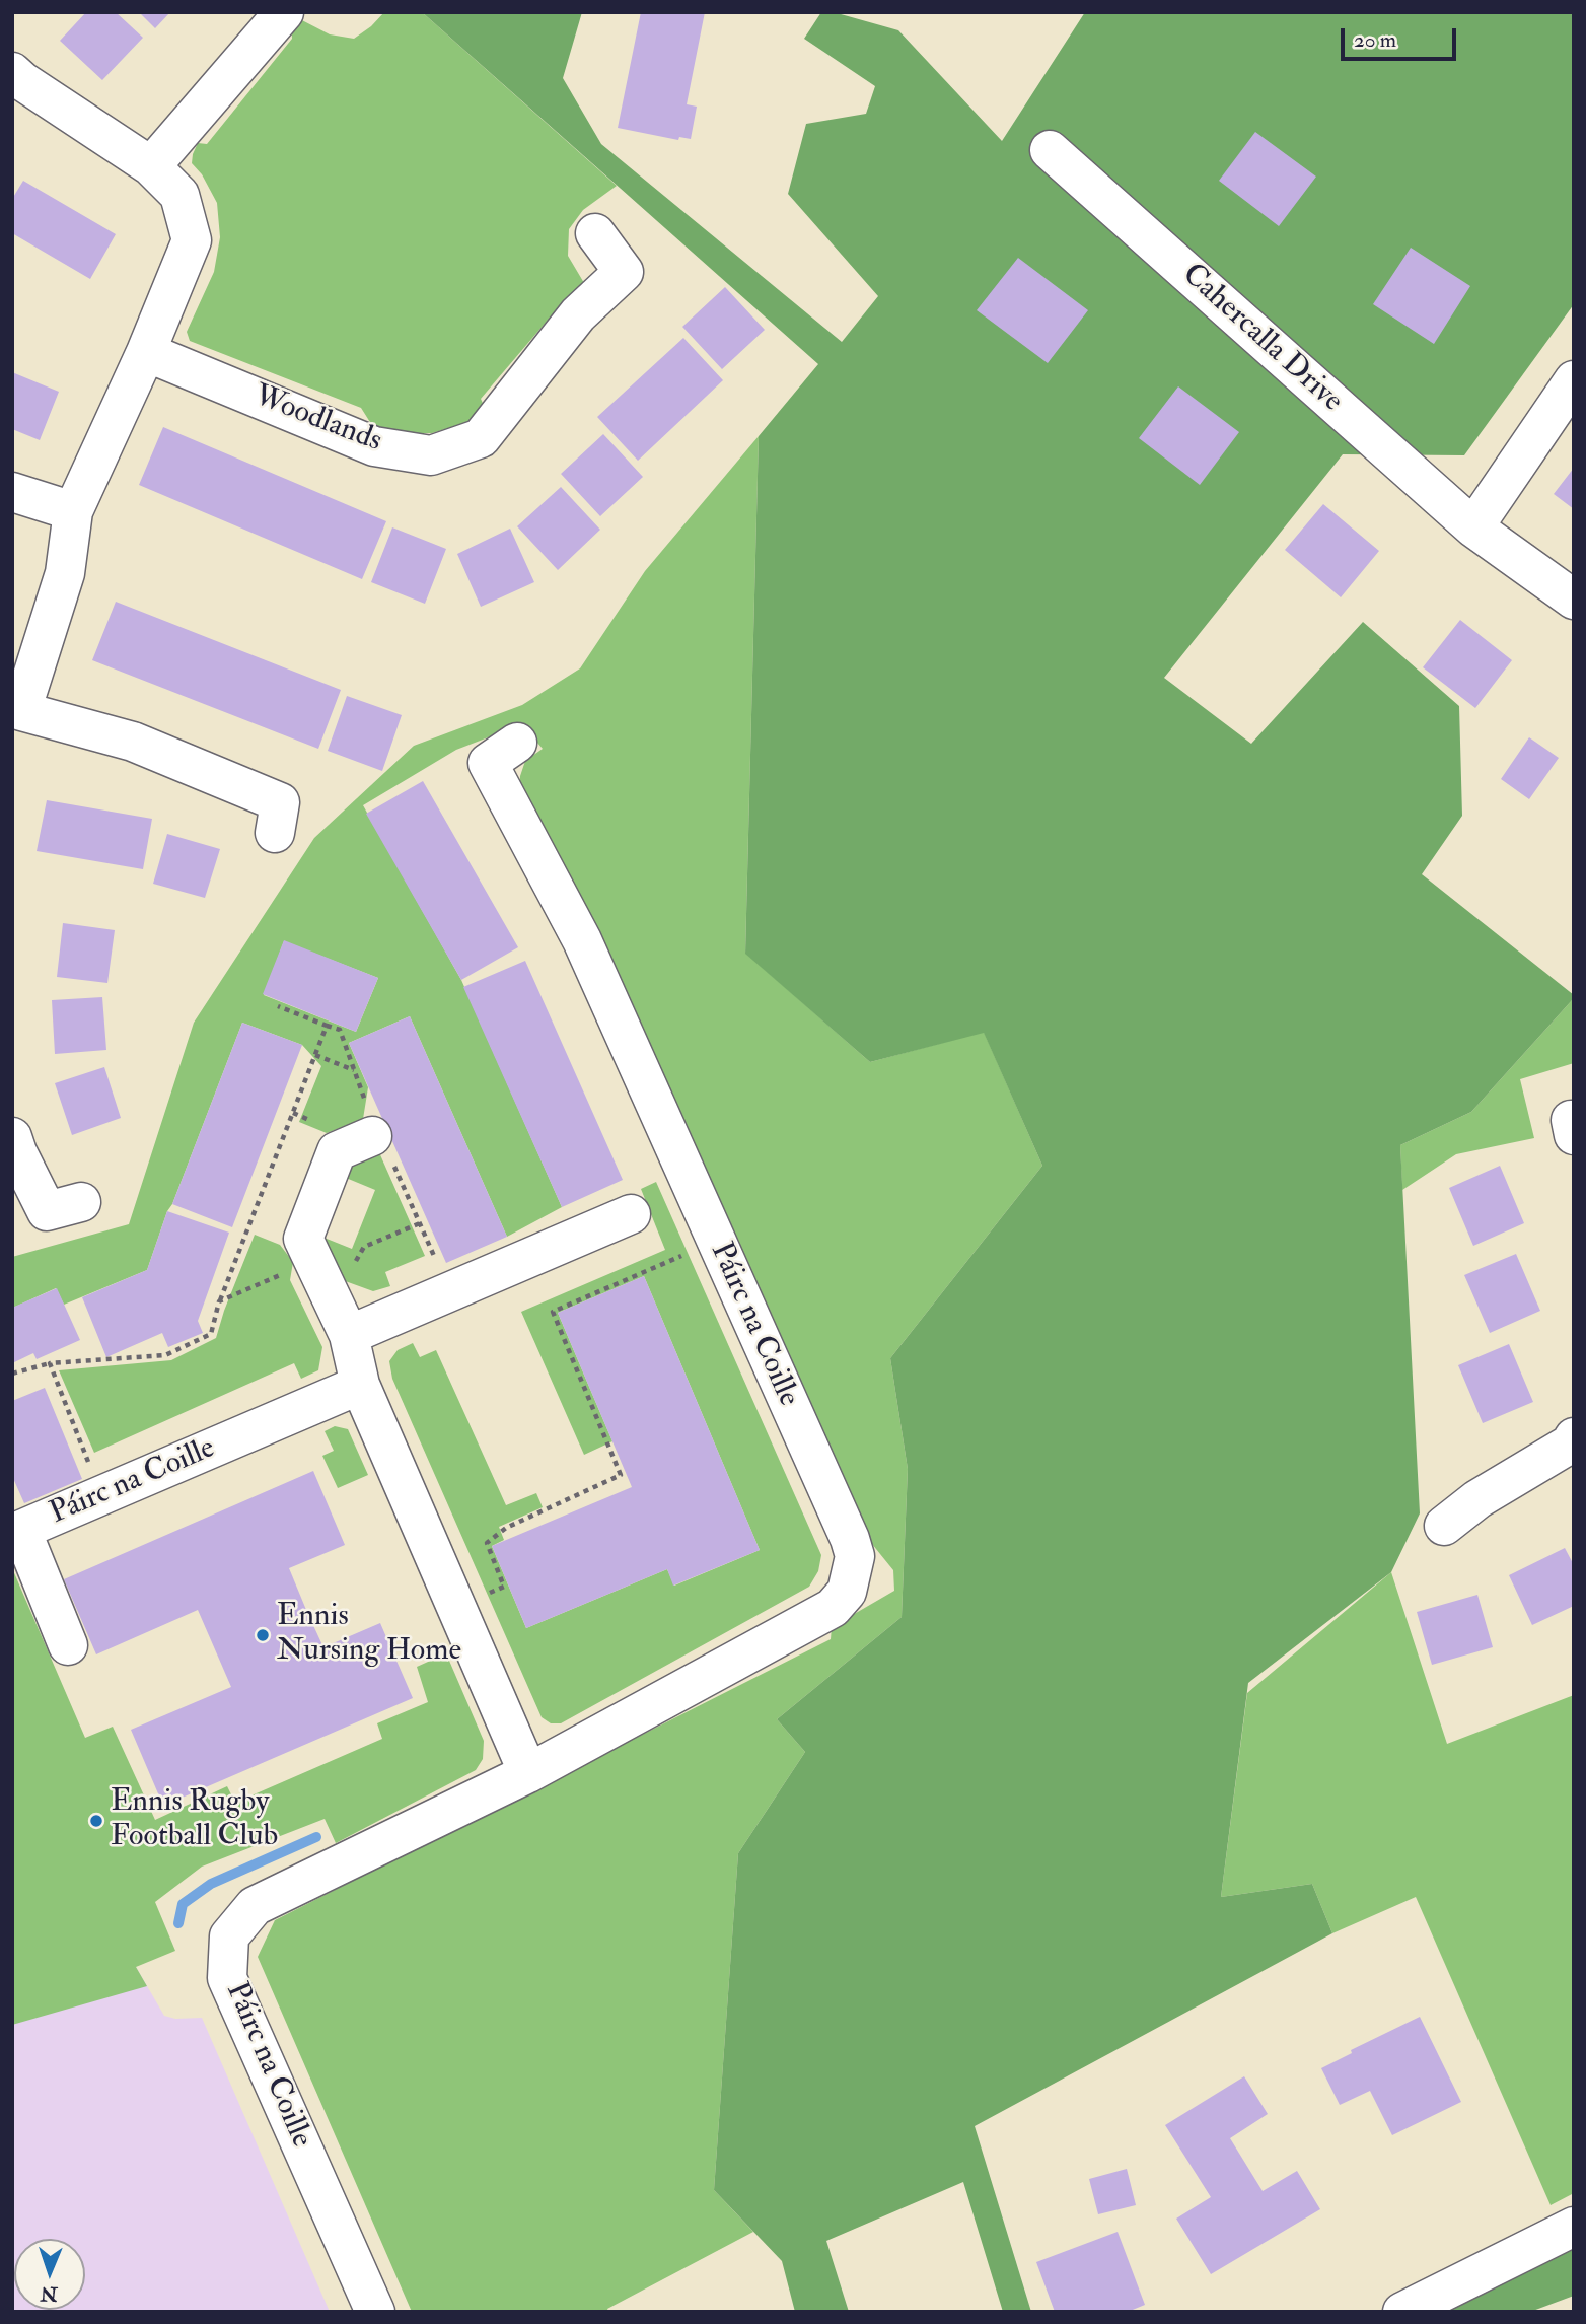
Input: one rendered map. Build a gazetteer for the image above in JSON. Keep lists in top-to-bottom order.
{
  "streets": {
    "street": ["Cahercalla Drive", "Woodlands", "Páirc na Coille"]
  },
  "places": ["Ennis Nursing Home", "Ennis Rugby Football Club"],
  "scale_bar": "20 m",
  "north": "bottom"
}
